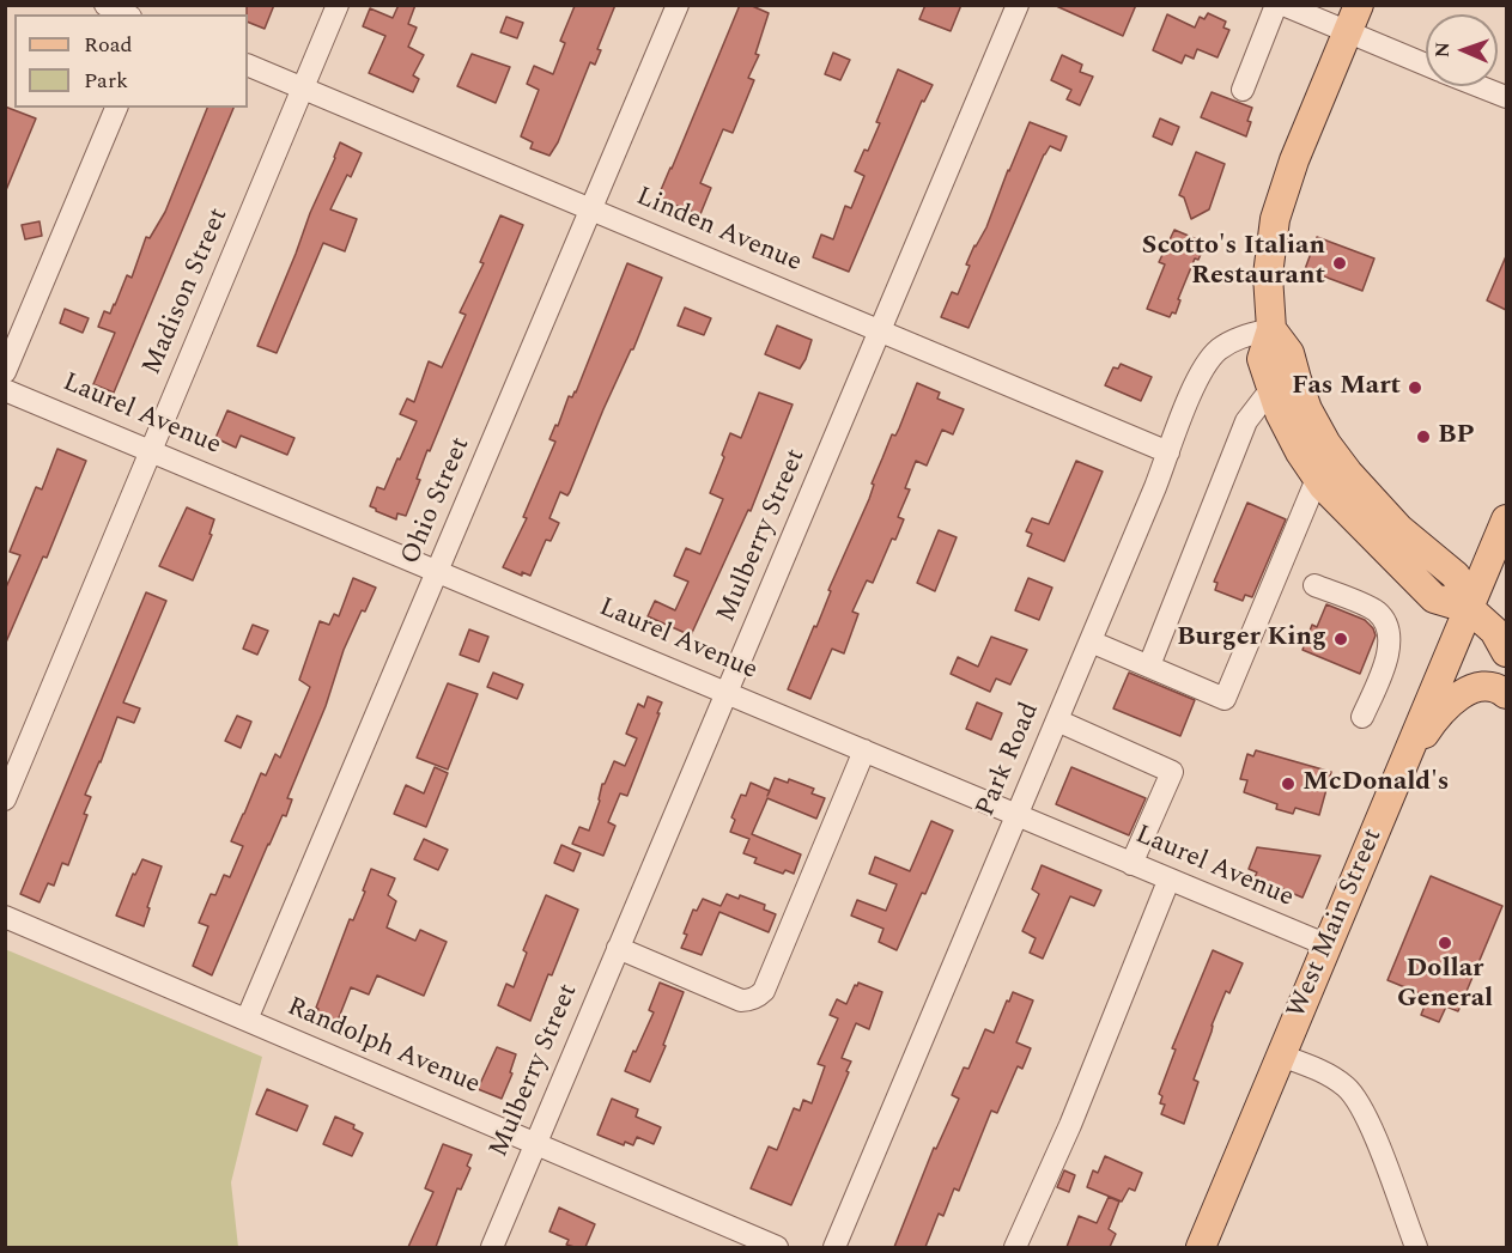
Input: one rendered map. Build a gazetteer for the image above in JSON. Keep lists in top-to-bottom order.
{
  "streets": {
    "main road": ["West Main Street"],
    "street": [
      "Linden Avenue",
      "Madison Street",
      "Laurel Avenue",
      "Ohio Street",
      "Mulberry Street",
      "Park Road",
      "Randolph Avenue"
    ]
  },
  "crossings": [
    ["Linden Avenue", "Madison Street"],
    ["Linden Avenue", "Ohio Street"],
    ["Linden Avenue", "Mulberry Street"],
    ["Linden Avenue", "Park Road"],
    ["Madison Street", "Laurel Avenue"],
    ["Laurel Avenue", "Ohio Street"],
    ["Laurel Avenue", "Mulberry Street"],
    ["Laurel Avenue", "Park Road"],
    ["Laurel Avenue", "West Main Street"],
    ["Ohio Street", "Randolph Avenue"],
    ["Mulberry Street", "Randolph Avenue"]
  ],
  "places": [
    "Scotto's Italian Restaurant",
    "Fas Mart",
    "BP",
    "Burger King",
    "McDonald's",
    "Dollar General"
  ],
  "legend": ["Road", "Park"],
  "north": "left"
}
